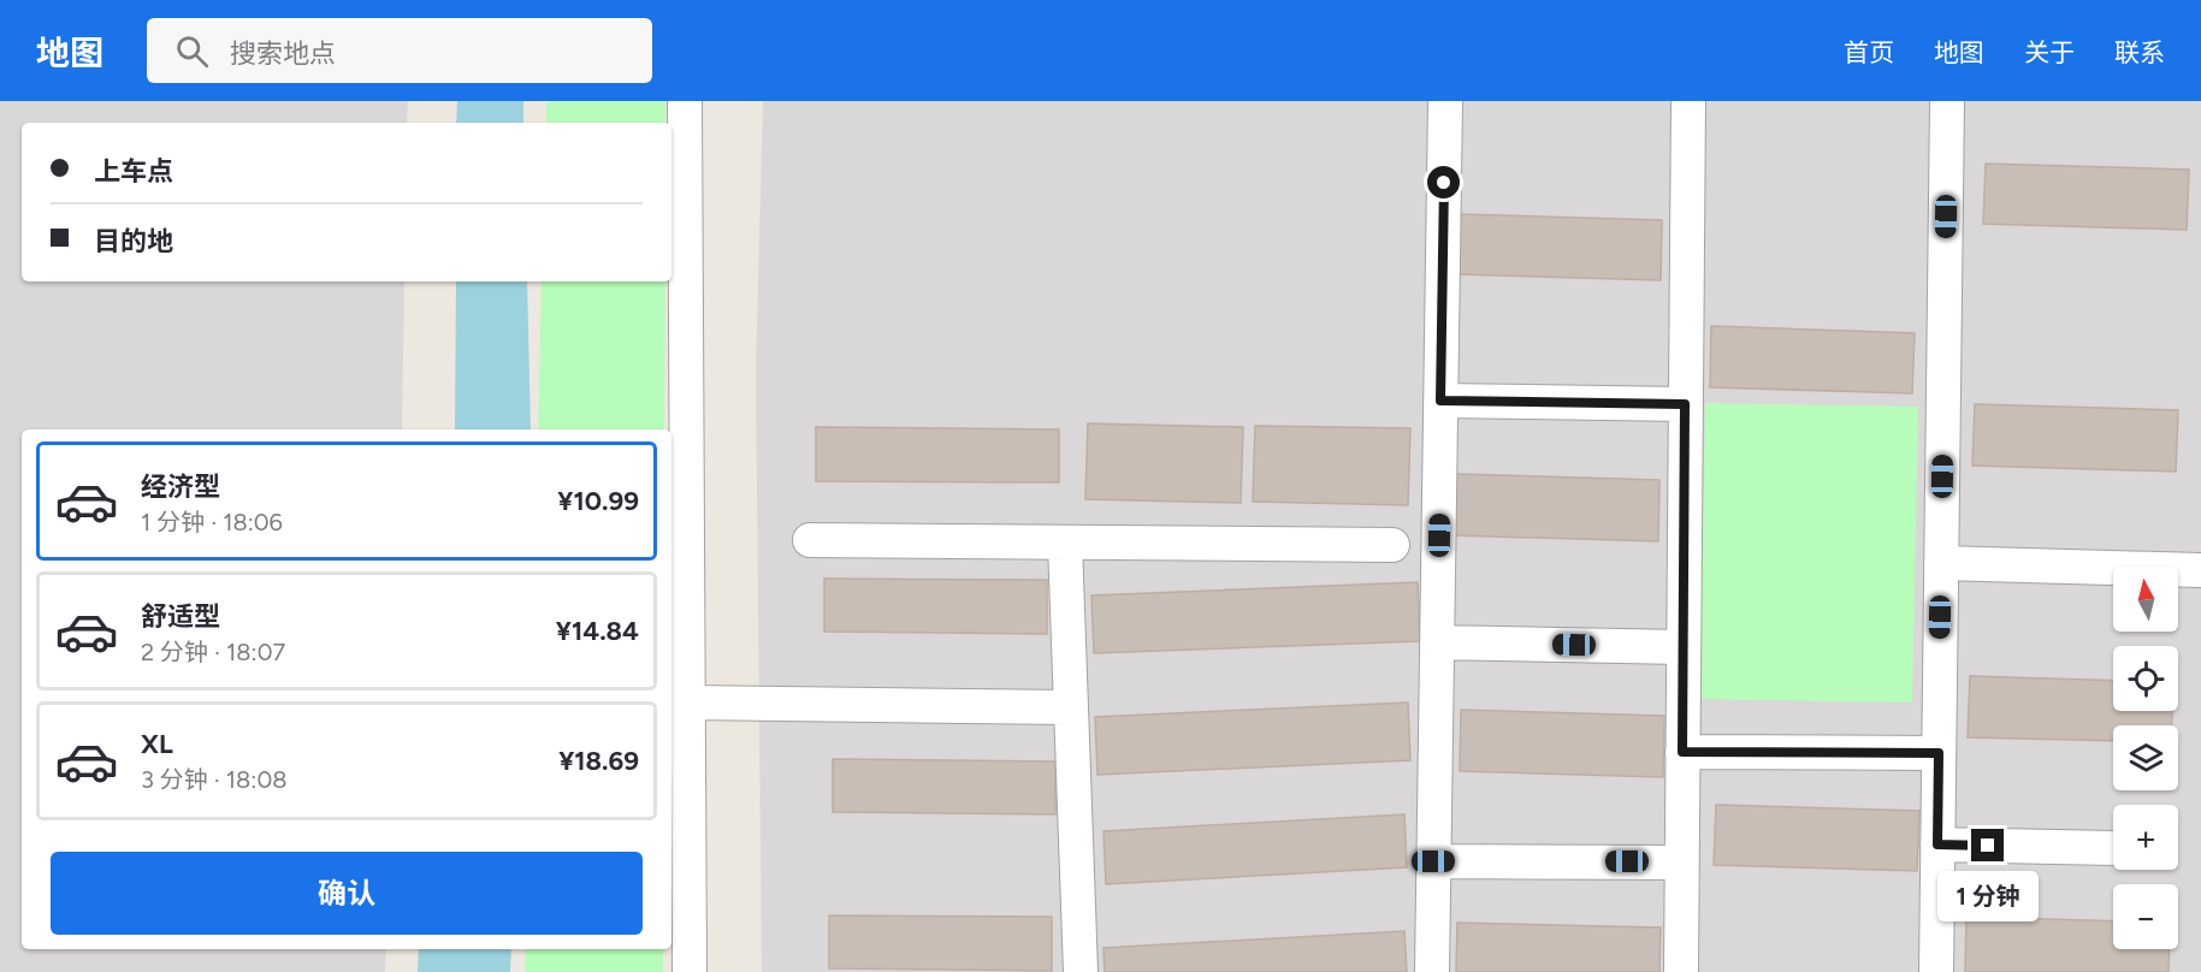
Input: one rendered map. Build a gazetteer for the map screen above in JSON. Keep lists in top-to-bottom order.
{
  "north": "top",
  "page": {
    "header": "地图",
    "search": "搜索地点",
    "nav": [
      "首页",
      "地图",
      "关于",
      "联系"
    ],
    "banner": ["上车点", "目的地"],
    "list": [
      {
        "name": "经济型",
        "note": "1 分钟 · 18:06",
        "value": "¥10.99"
      },
      {
        "name": "舒适型",
        "note": "2 分钟 · 18:07",
        "value": "¥14.84"
      },
      {
        "name": "XL",
        "note": "3 分钟 · 18:08",
        "value": "¥18.69"
      }
    ],
    "map_buttons": ["+", "−"],
    "buttons": "确认",
    "bubble": "1 分钟"
  }
}
